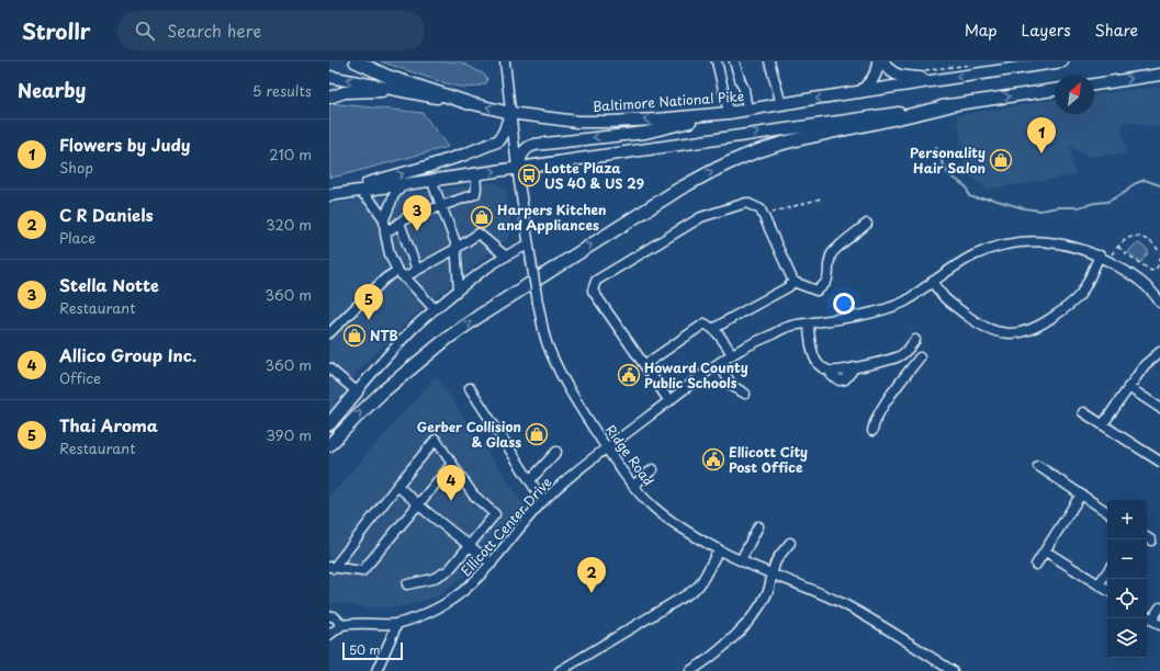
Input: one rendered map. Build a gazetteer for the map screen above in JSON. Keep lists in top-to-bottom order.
{
  "streets": {
    "main road": ["Baltimore National Pike"],
    "street": ["Ridge Road", "Ellicott Center Drive"]
  },
  "crossings": [
    ["Baltimore National Pike", "Ridge Road"],
    ["Ridge Road", "Ellicott Center Drive"]
  ],
  "places": {
    "shop": [
      "Personality Hair Salon",
      "Harpers Kitchen and Appliances",
      "NTB",
      "Gerber Collision & Glass"
    ],
    "bus stop": ["Lotte Plaza US 40 & US 29"],
    "public building": ["Howard County Public Schools", "Ellicott City Post Office"]
  },
  "scale_bar": "50 m",
  "north": "top right",
  "page": {
    "header": "Strollr",
    "search": "Search here",
    "nav": ["Map", "Layers", "Share"],
    "heading": ["Nearby", "5 results"],
    "pins": [
      "1",
      "3",
      "5",
      "4",
      "2"
    ],
    "list": [
      {
        "mark": "1",
        "name": "Flowers by Judy",
        "note": "Shop",
        "value": "210 m"
      },
      {
        "mark": "2",
        "name": "C R Daniels",
        "note": "Place",
        "value": "320 m"
      },
      {
        "mark": "3",
        "name": "Stella Notte",
        "note": "Restaurant",
        "value": "360 m"
      },
      {
        "mark": "4",
        "name": "Allico Group Inc.",
        "note": "Office",
        "value": "360 m"
      },
      {
        "mark": "5",
        "name": "Thai Aroma",
        "note": "Restaurant",
        "value": "390 m"
      }
    ],
    "map_buttons": ["+", "−"],
    "scale": "50 m"
  }
}
